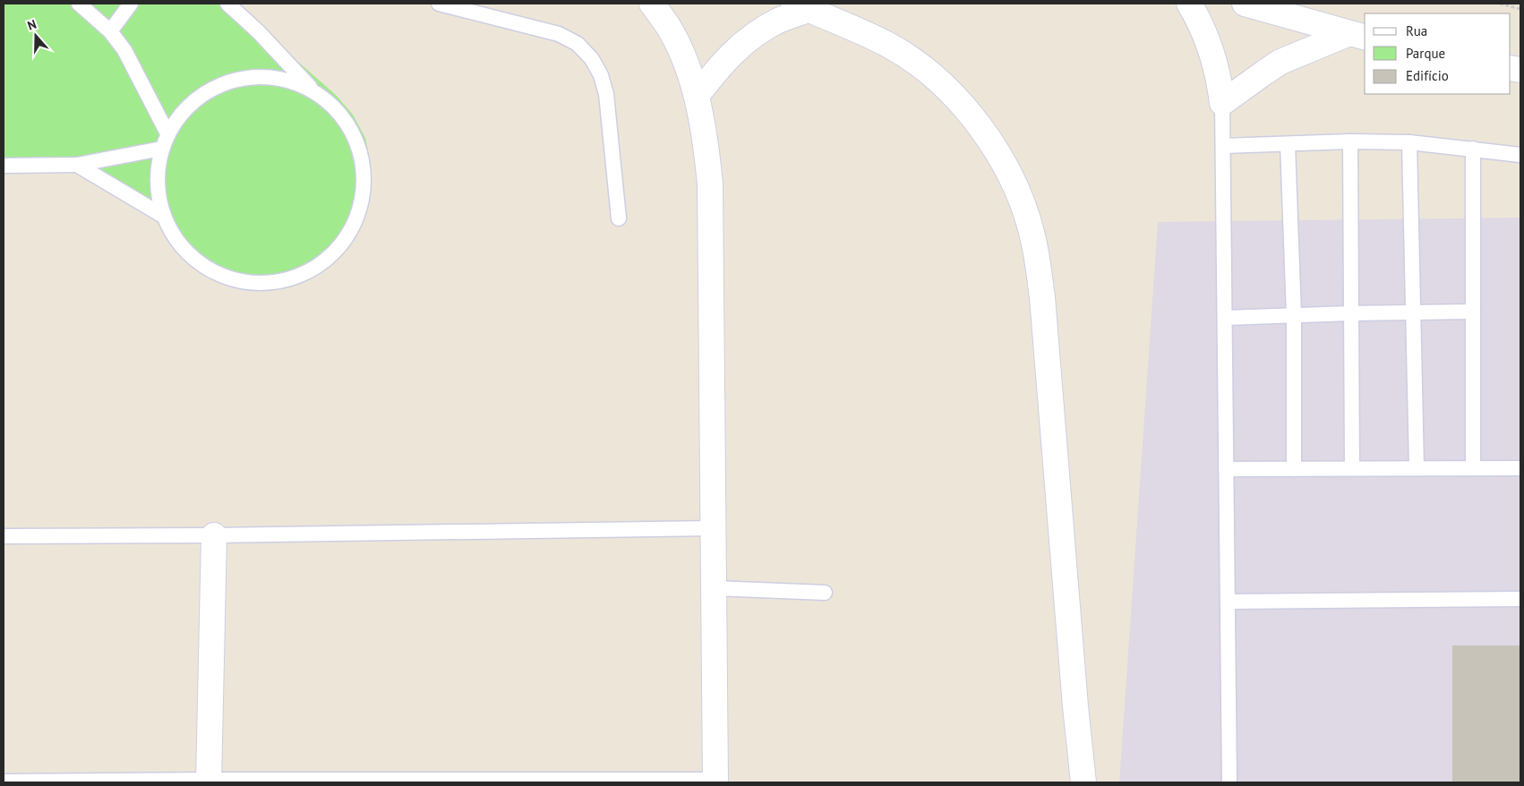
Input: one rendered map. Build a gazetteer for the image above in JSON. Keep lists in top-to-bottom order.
{
  "legend": ["Rua", "Parque", "Edifício"],
  "north": "top"
}
